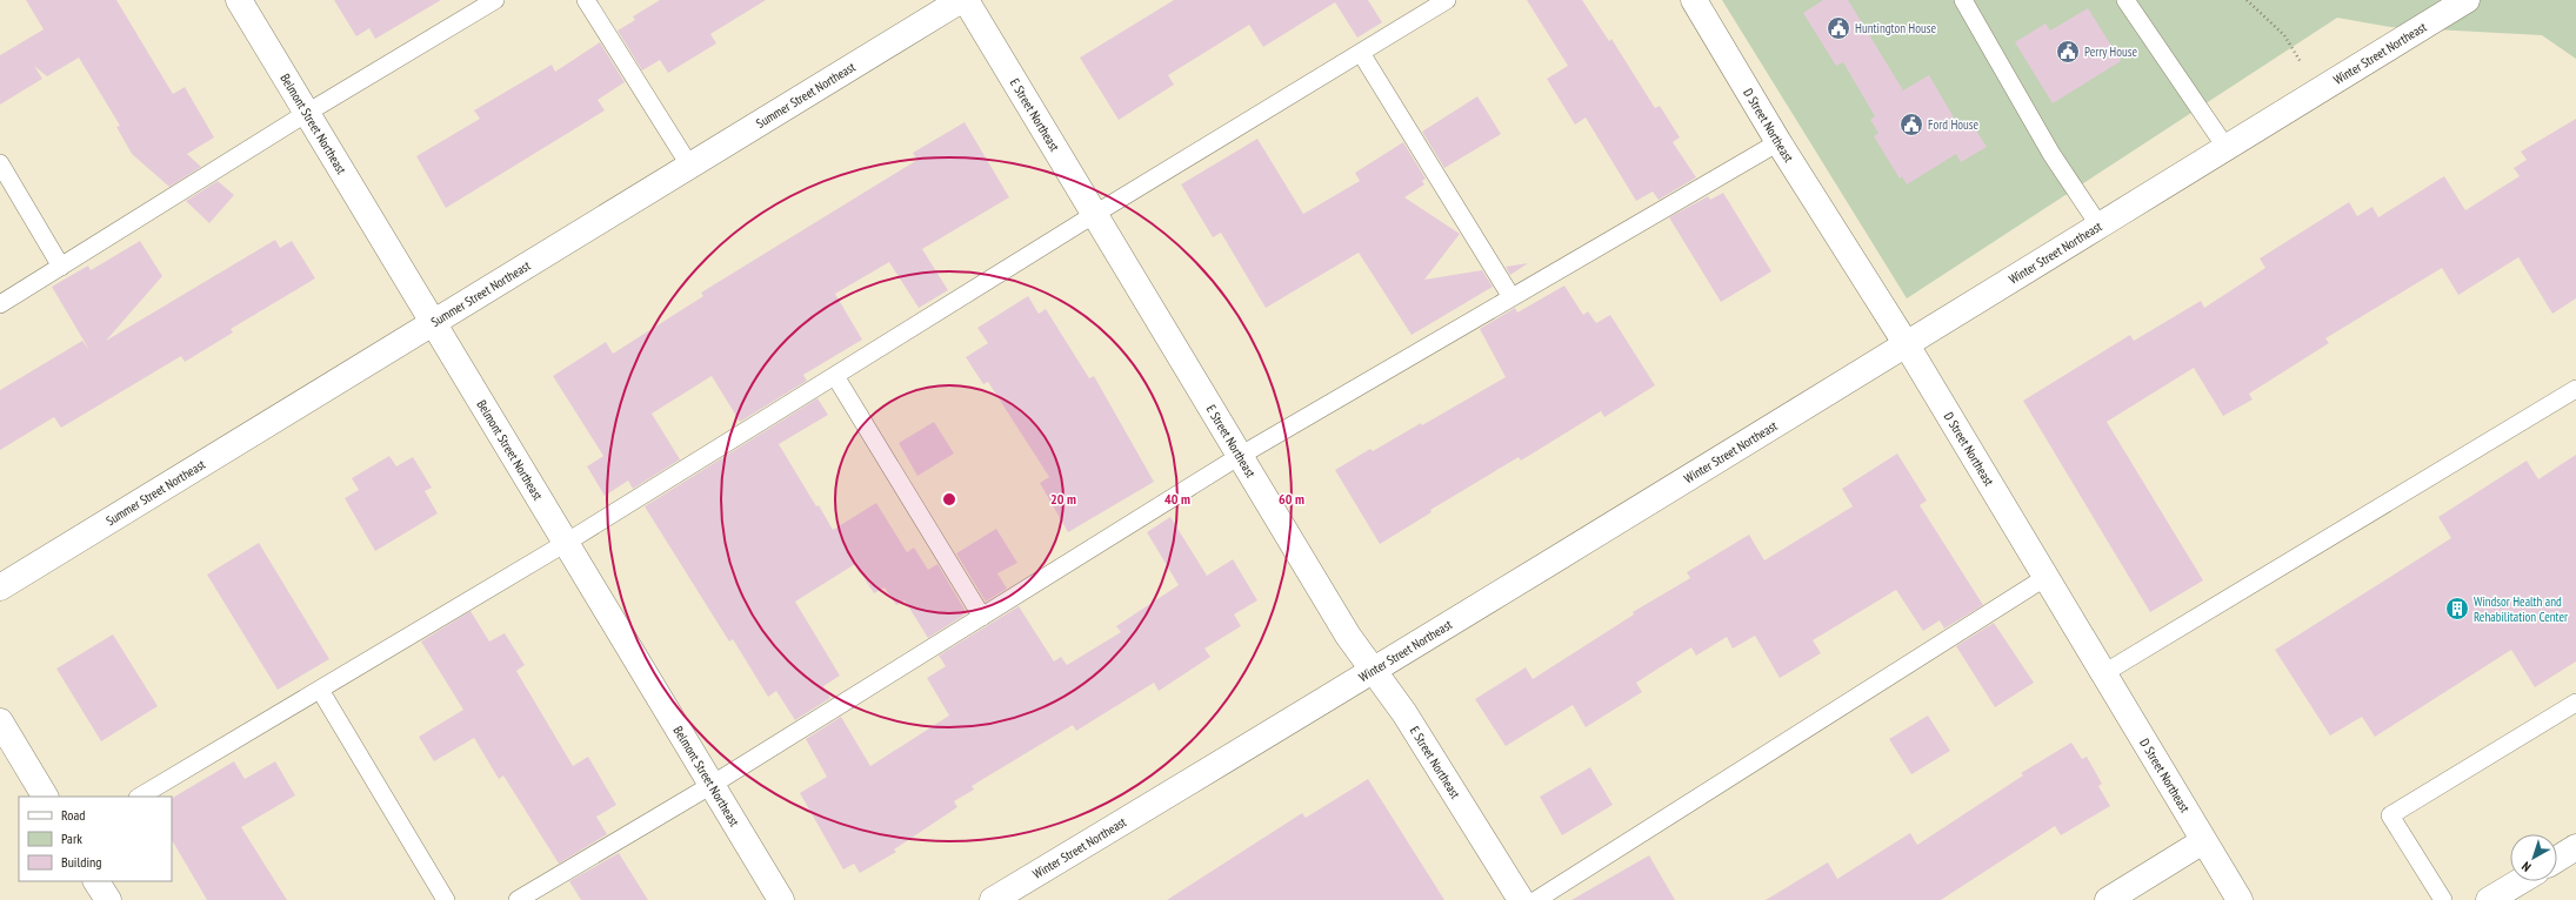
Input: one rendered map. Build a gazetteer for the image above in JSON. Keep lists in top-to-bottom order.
{
  "streets": {
    "street": [
      "Winter Street Northeast",
      "Summer Street Northeast",
      "E Street Northeast",
      "Belmont Street Northeast",
      "D Street Northeast"
    ]
  },
  "crossings": [
    ["Winter Street Northeast", "E Street Northeast"],
    ["Winter Street Northeast", "D Street Northeast"],
    ["Summer Street Northeast", "Belmont Street Northeast"]
  ],
  "places": {
    "public building": ["Huntington House", "Perry House", "Ford House"],
    "building": ["Windsor Health and Rehabilitation Center"]
  },
  "legend": ["Road", "Park", "Building"],
  "north": "bottom left",
  "rings": ["20 m", "40 m", "60 m"]
}
